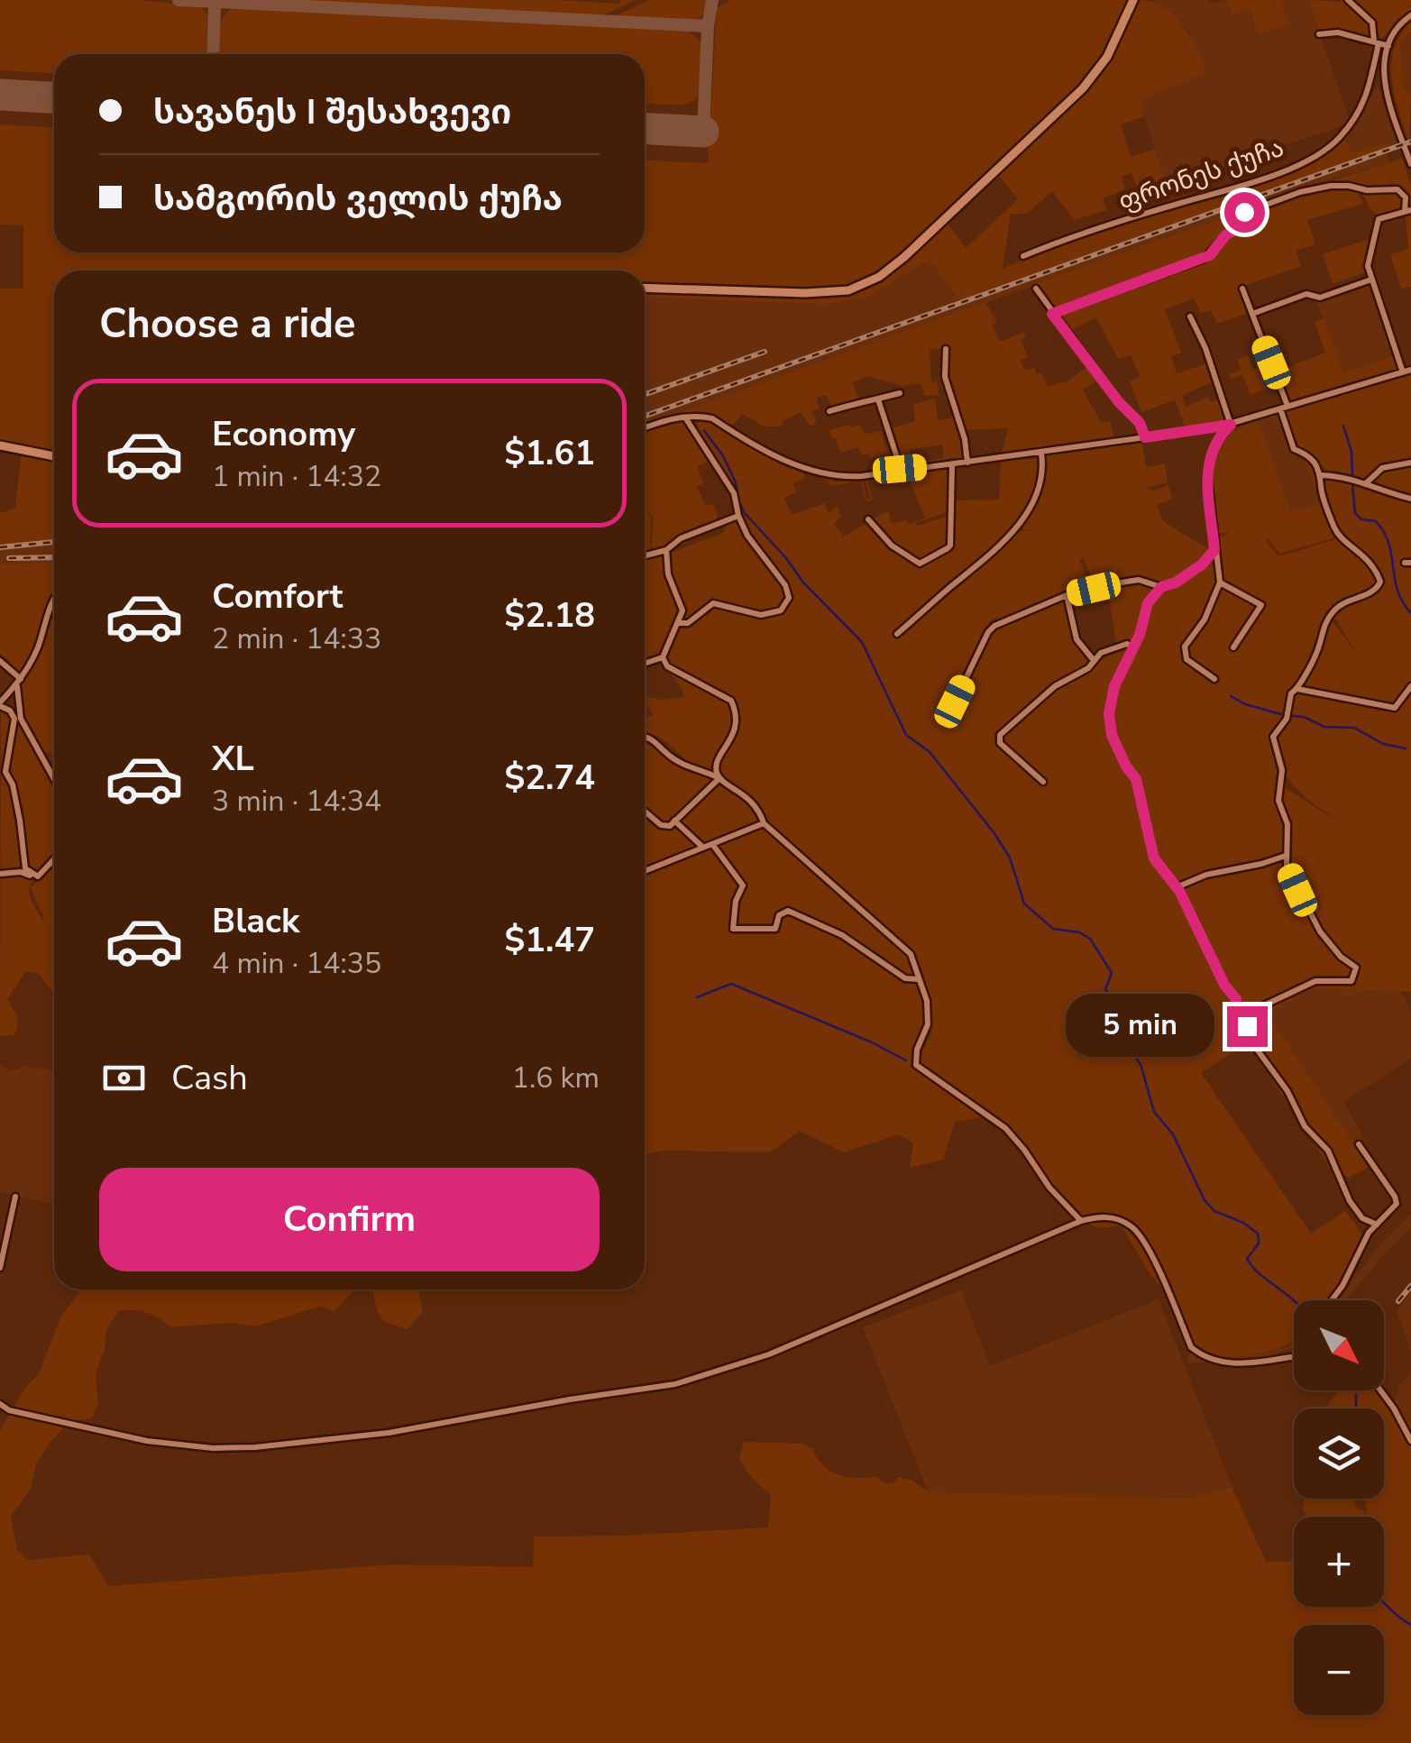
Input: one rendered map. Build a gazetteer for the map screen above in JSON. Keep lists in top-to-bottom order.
{
  "streets": {
    "street": ["ფრონეს ქუჩა"]
  },
  "north": "bottom right",
  "page": {
    "banner": ["სავანეს I შესახვევი", "სამგორის ველის ქუჩა"],
    "heading": "Choose a ride",
    "list": [
      {
        "name": "Economy",
        "note": "1 min · 14:32",
        "value": "$1.61"
      },
      {
        "name": "Comfort",
        "note": "2 min · 14:33",
        "value": "$2.18"
      },
      {
        "name": "XL",
        "note": "3 min · 14:34",
        "value": "$2.74"
      },
      {
        "name": "Black",
        "note": "4 min · 14:35",
        "value": "$1.47"
      }
    ],
    "bubble": "5 min",
    "pay": ["Cash", "1.6 km"],
    "buttons": "Confirm",
    "map_buttons": ["+", "−"]
  }
}
